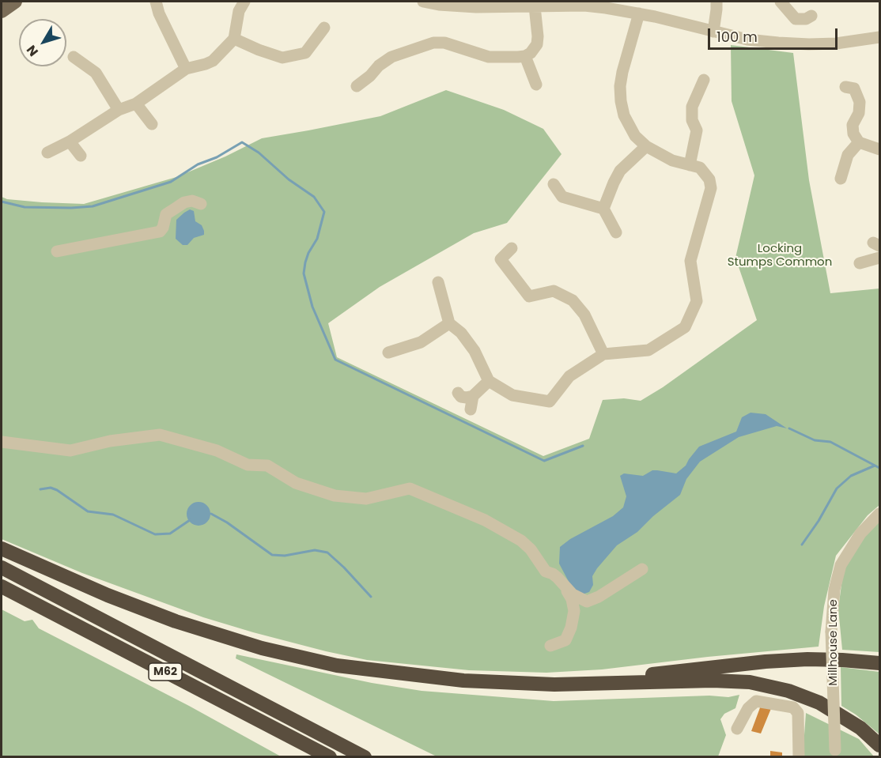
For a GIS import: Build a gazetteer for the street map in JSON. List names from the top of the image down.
{
  "streets": {
    "highway": ["M62"],
    "street": ["Millhouse Lane"]
  },
  "parks": ["Locking Stumps Common"],
  "scale_bar": "100 m",
  "north": "bottom left"
}
